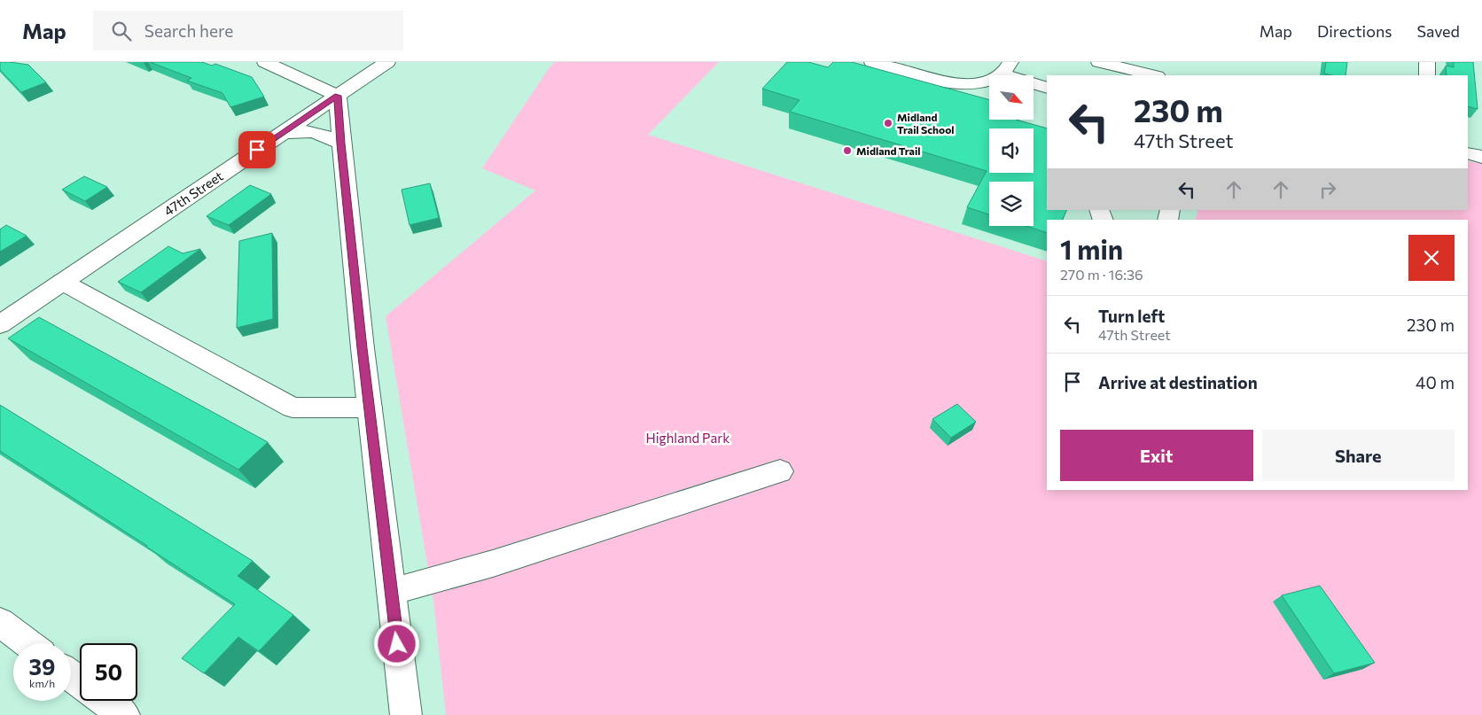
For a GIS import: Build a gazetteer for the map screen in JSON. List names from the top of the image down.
{
  "streets": {
    "main road": ["47th Street"]
  },
  "parks": ["Highland Park"],
  "places": ["Midland Trail School", "Midland Trail"],
  "north": "bottom right",
  "page": {
    "header": "Map",
    "search": "Search here",
    "nav": ["Map", "Directions", "Saved"],
    "turn": ["230 m", "47th Street"],
    "heading": ["1 min", "270 m · 16:36"],
    "list": [
      {
        "name": "Turn left",
        "note": "47th Street",
        "value": "230 m"
      },
      {
        "name": "Arrive at destination",
        "value": "40 m"
      }
    ],
    "buttons": ["Exit", "Share"],
    "speed": "39 km/h",
    "limit": "50"
  }
}
